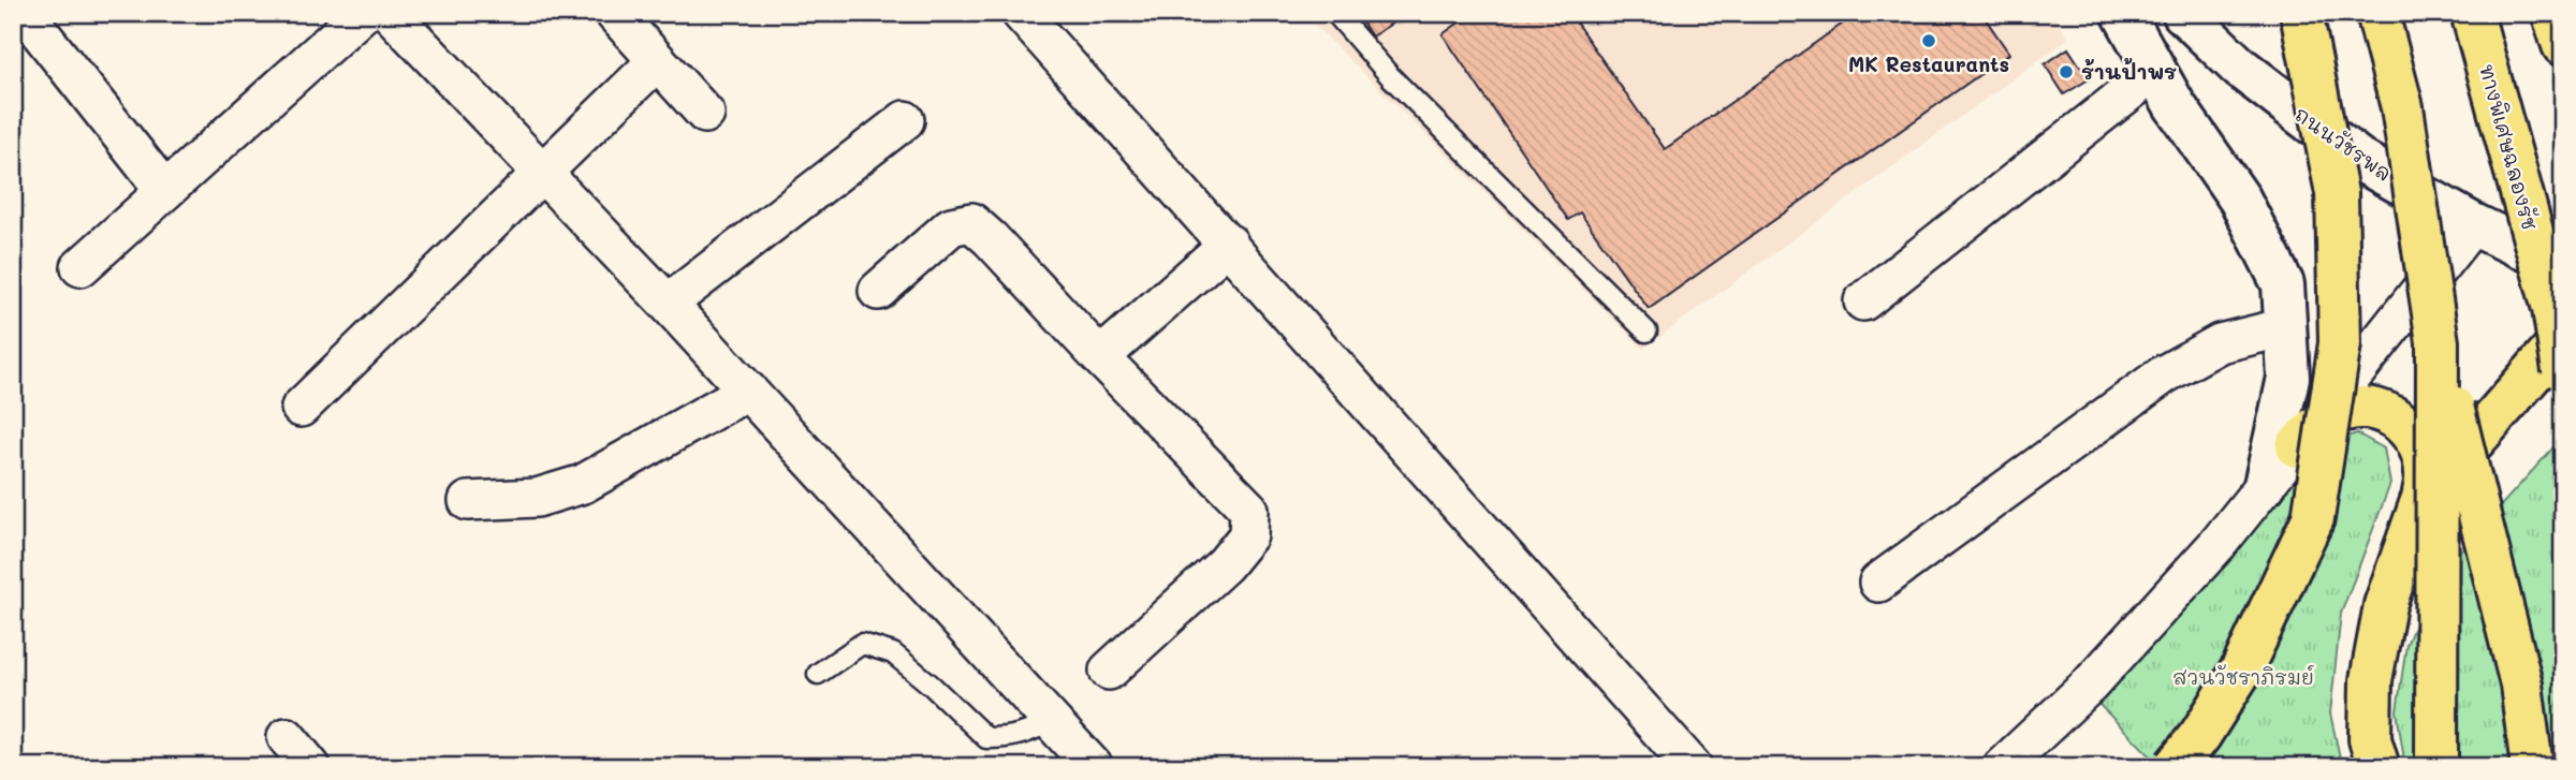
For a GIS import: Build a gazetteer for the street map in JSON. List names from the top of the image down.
{
  "streets": {
    "main road": ["ถนนวัชรพล", "ทางพิเศษฉลองรัช"]
  },
  "parks": ["สวนวัชราภิรมย์"],
  "places": ["MK Restaurants", "ร้านป้าพร"]
}
